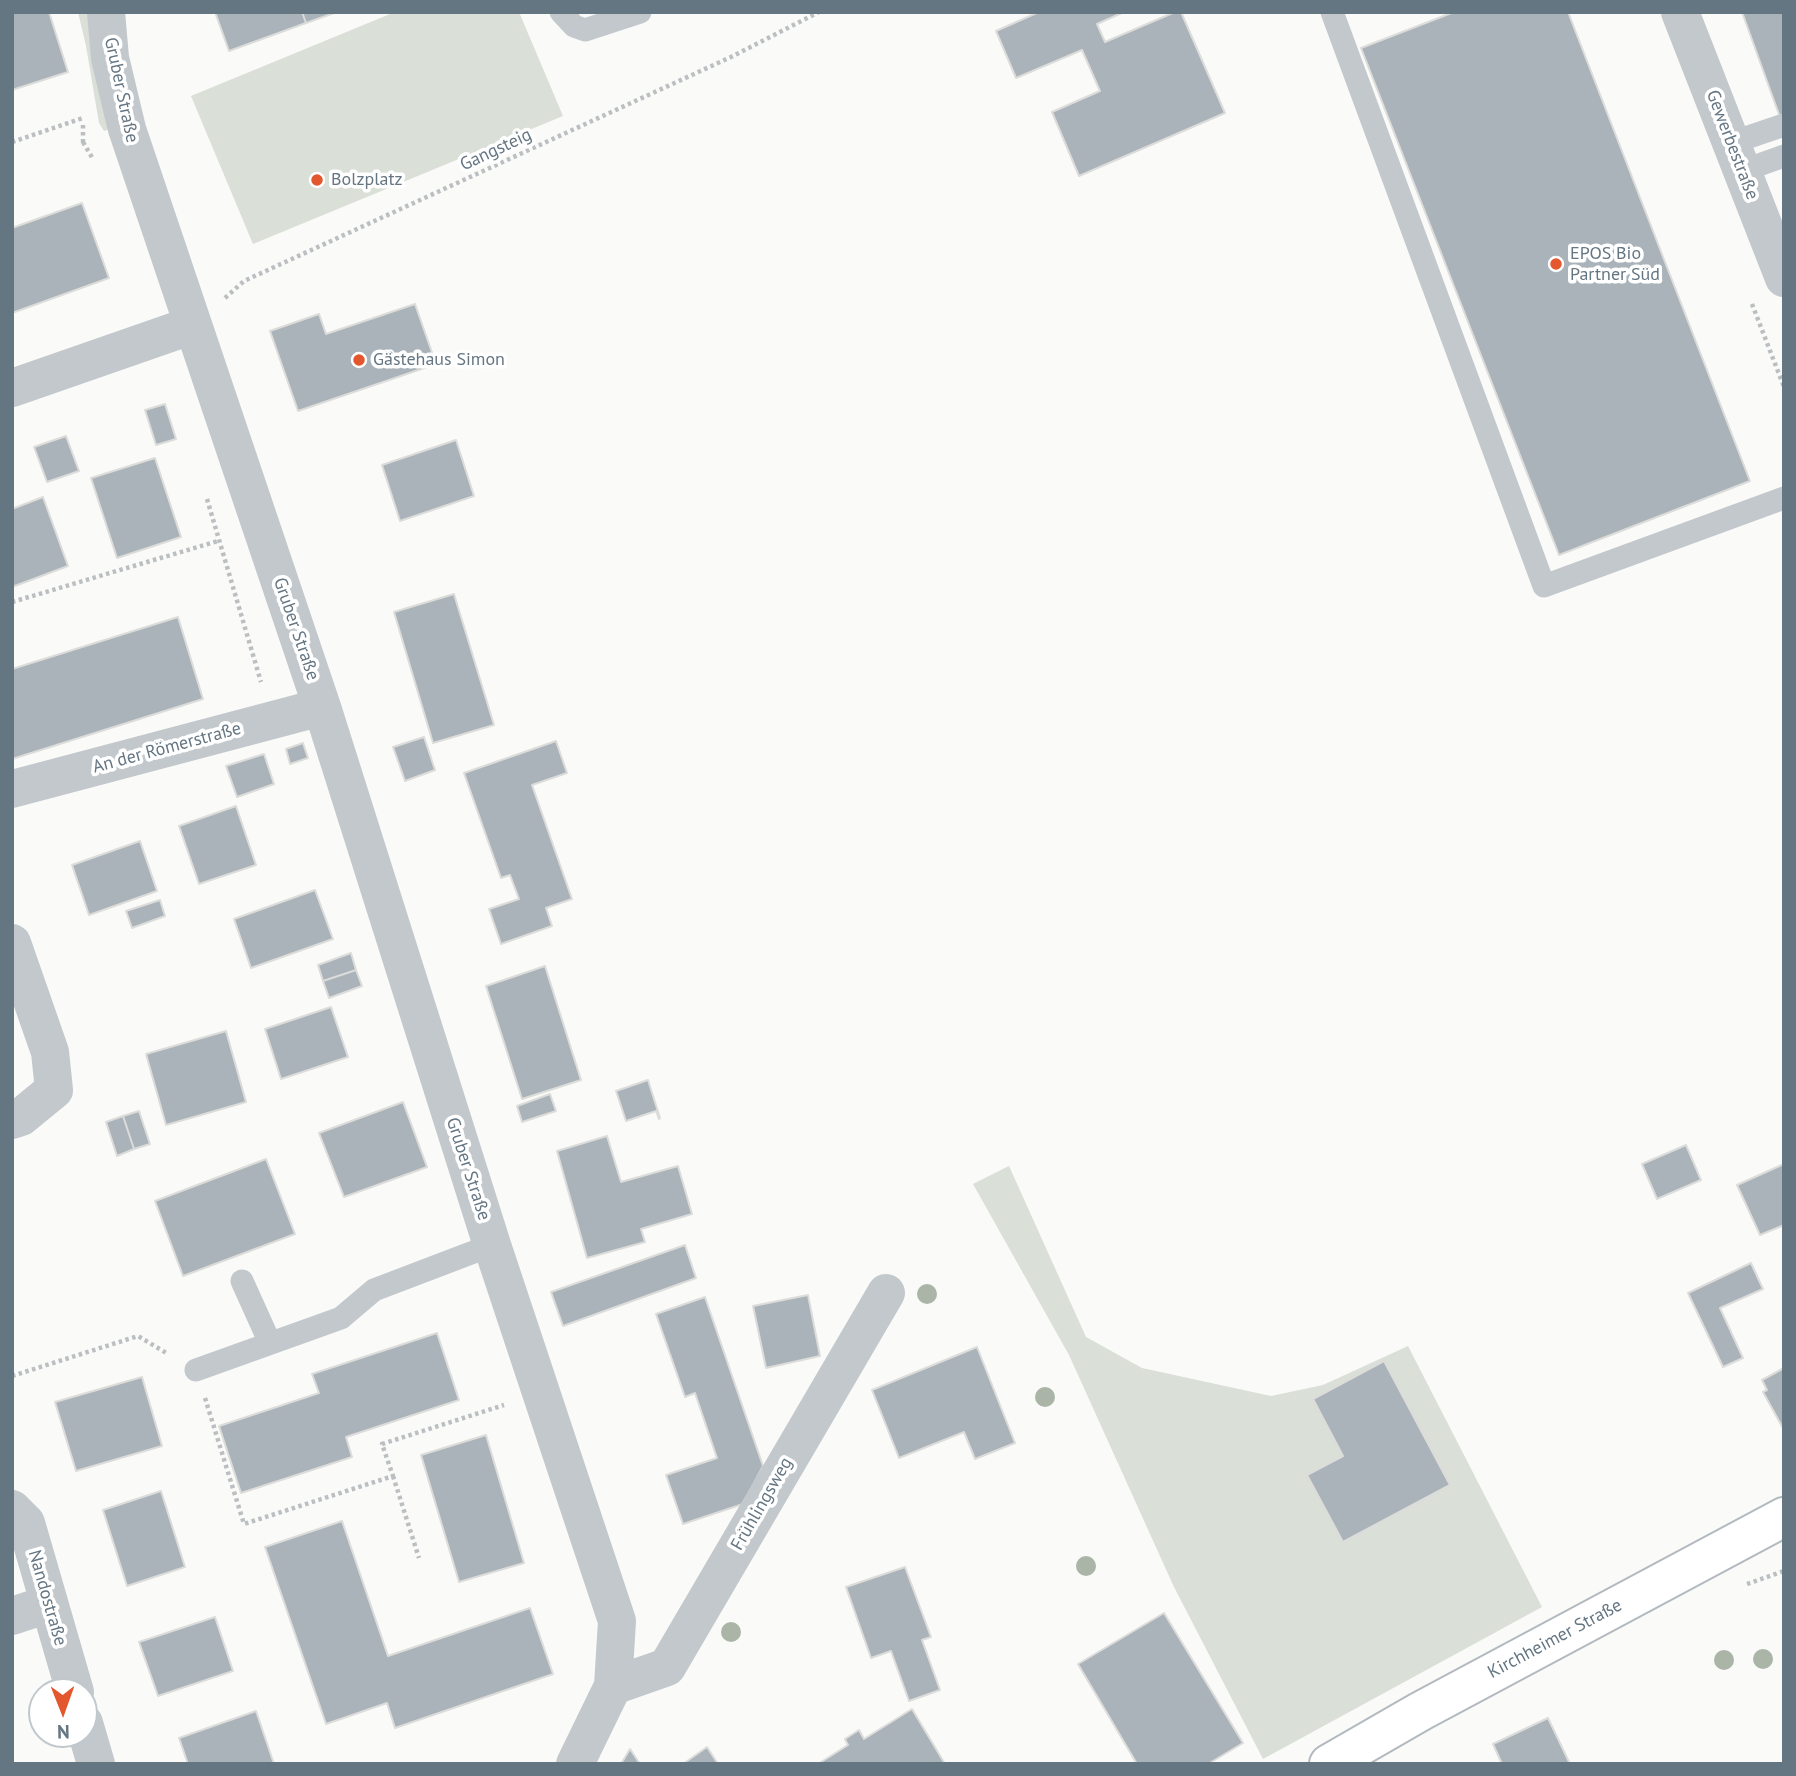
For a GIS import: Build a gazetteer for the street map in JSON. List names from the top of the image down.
{
  "streets": {
    "main road": ["Kirchheimer Straße"],
    "street": [
      "Gruber Straße",
      "Gewerbestraße",
      "An der Römerstraße",
      "Frühlingsweg",
      "Nandostraße"
    ],
    "path": ["Gangsteig"]
  },
  "crossings": [
    ["Gruber Straße", "Gangsteig"],
    ["Gruber Straße", "An der Römerstraße"],
    ["Gruber Straße", "Frühlingsweg"]
  ],
  "places": ["Bolzplatz", "EPOS Bio Partner Süd", "Gästehaus Simon"],
  "north": "bottom"
}
